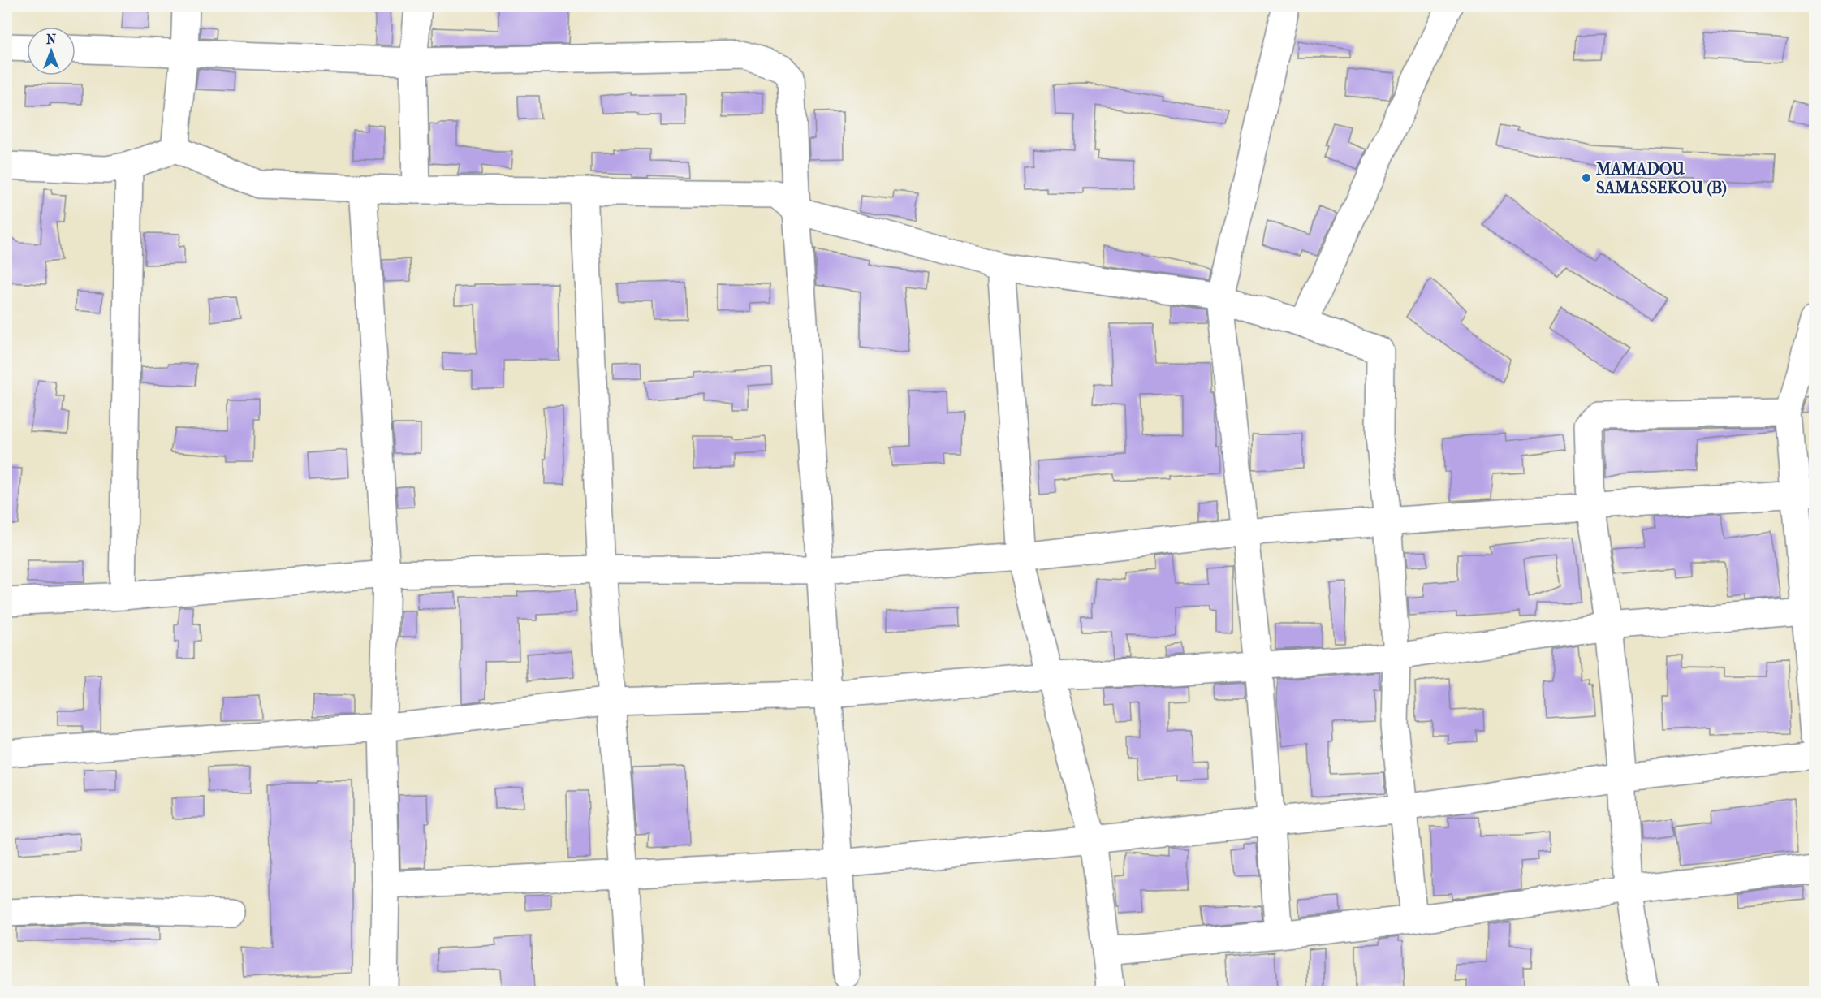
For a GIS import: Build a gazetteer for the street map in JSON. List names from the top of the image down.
{
  "places": ["MAMADOU SAMASSEKOU (B)"],
  "north": "top"
}
